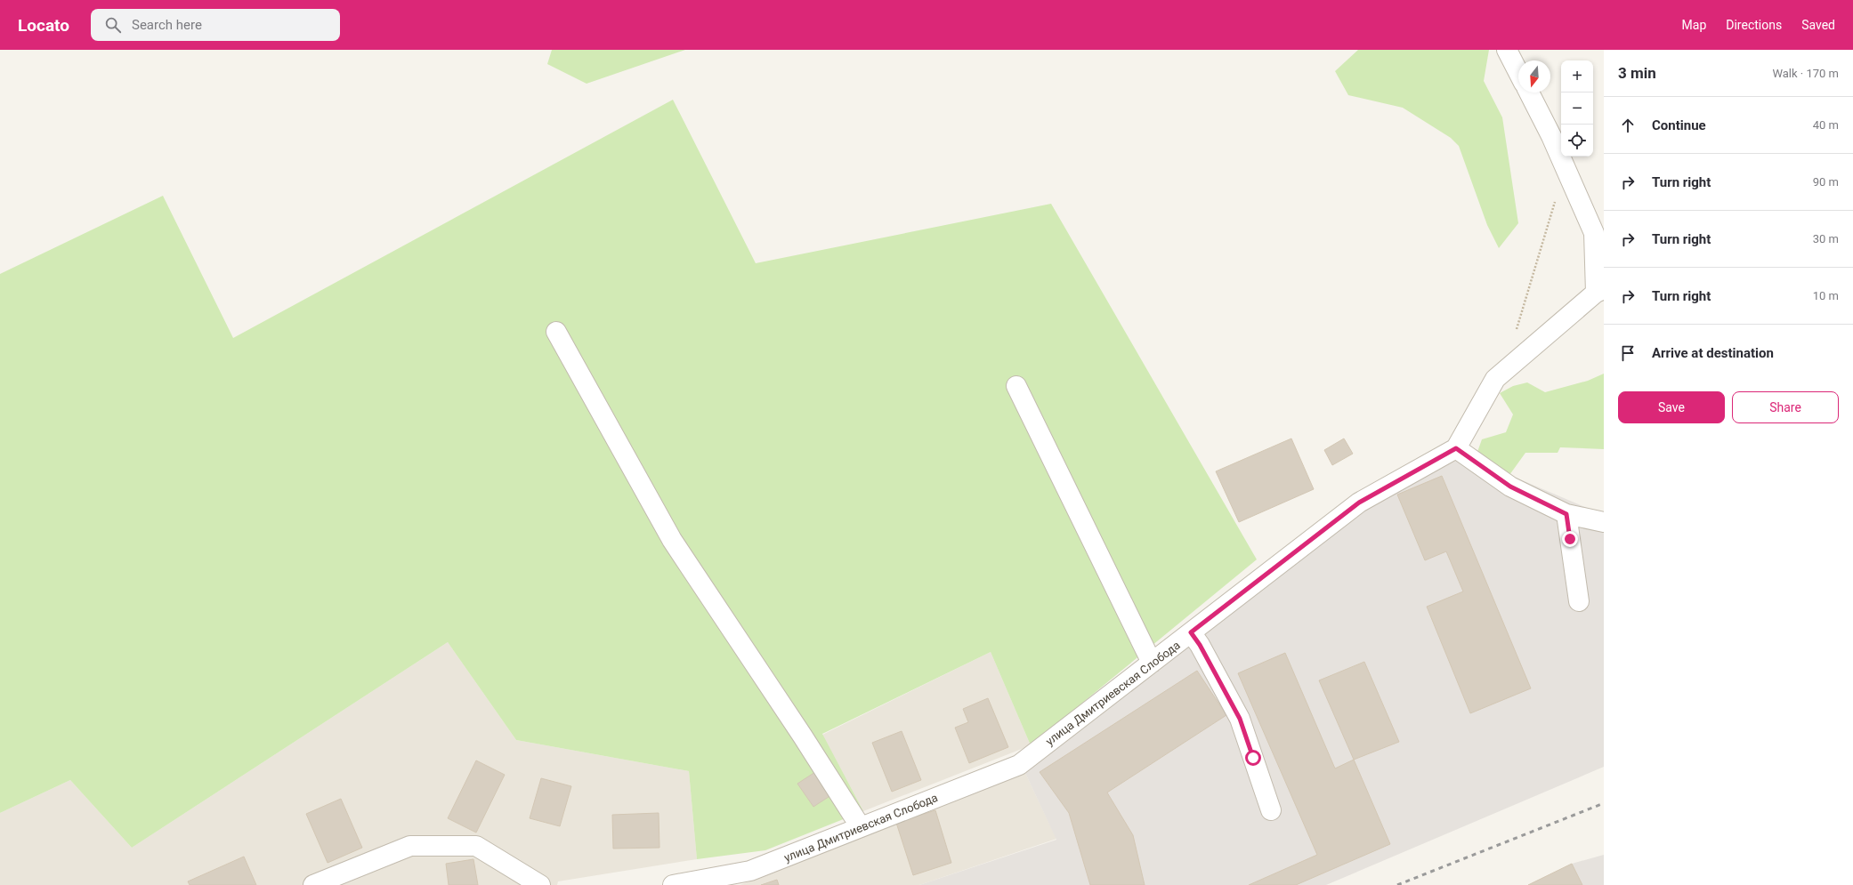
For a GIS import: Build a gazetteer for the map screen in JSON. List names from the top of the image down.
{
  "streets": {
    "street": ["улица Дмитриевская Слобода"]
  },
  "north": "bottom",
  "page": {
    "header": "Locato",
    "search": "Search here",
    "nav": ["Map", "Directions", "Saved"],
    "heading": ["3 min", "Walk · 170 m"],
    "map_buttons": ["+", "−"],
    "list": [
      ["Continue", "40 m"],
      ["Turn right", "90 m"],
      ["Turn right", "30 m"],
      ["Turn right", "10 m"],
      "Arrive at destination"
    ],
    "buttons": ["Save", "Share"]
  }
}
